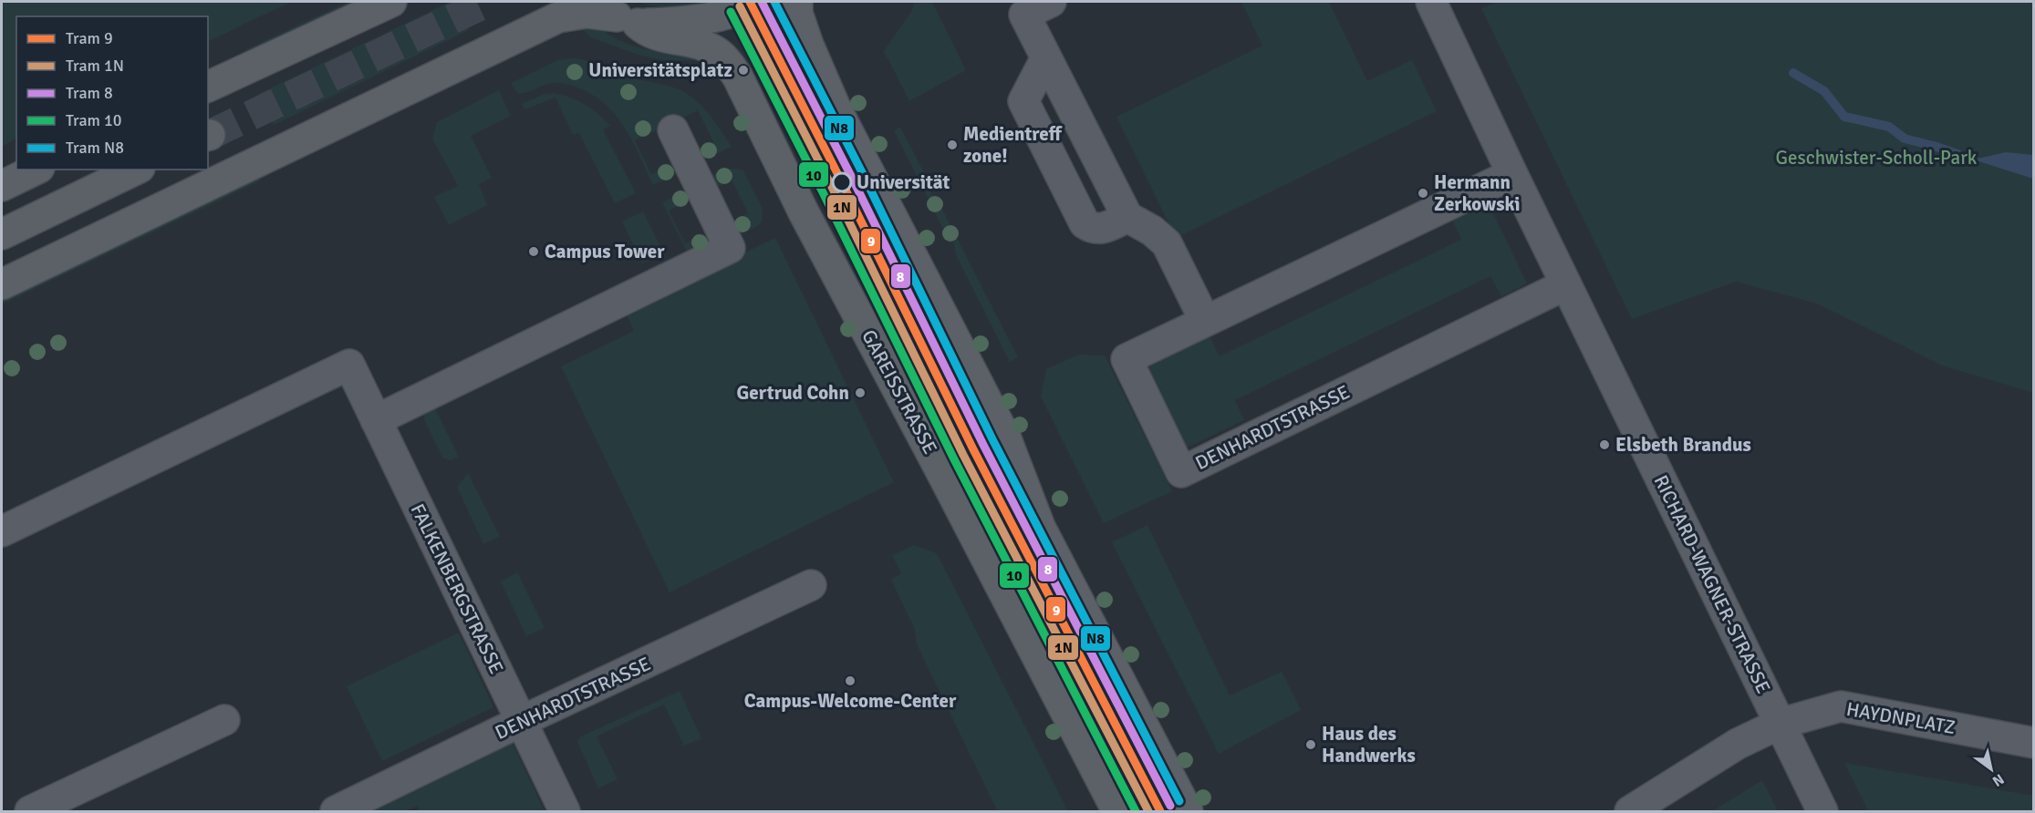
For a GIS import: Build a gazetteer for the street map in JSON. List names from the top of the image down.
{
  "streets": {
    "main road": ["GAREISSTRASSE"],
    "street": [
      "DENHARDTSTRASSE",
      "RICHARD-WAGNER-STRASSE",
      "FALKENBERGSTRASSE",
      "HAYDNPLATZ"
    ]
  },
  "crossings": [
    ["DENHARDTSTRASSE", "RICHARD-WAGNER-STRASSE"],
    ["DENHARDTSTRASSE", "FALKENBERGSTRASSE"],
    ["RICHARD-WAGNER-STRASSE", "HAYDNPLATZ"]
  ],
  "parks": ["Geschwister-Scholl-Park"],
  "places": [
    "Universitätsplatz",
    "Medientreff zone!",
    "Universität",
    "Hermann Zerkowski",
    "Campus Tower",
    "Gertrud Cohn",
    "Elsbeth Brandus",
    "Campus-Welcome-Center",
    "Haus des Handwerks"
  ],
  "lines": [
    "tram line 9",
    "tram line 8",
    "tram line N8",
    "tram line 1N",
    "tram line 10"
  ],
  "legend": [
    "Tram 9",
    "Tram 1N",
    "Tram 8",
    "Tram 10",
    "Tram N8"
  ],
  "north": "bottom right"
}
